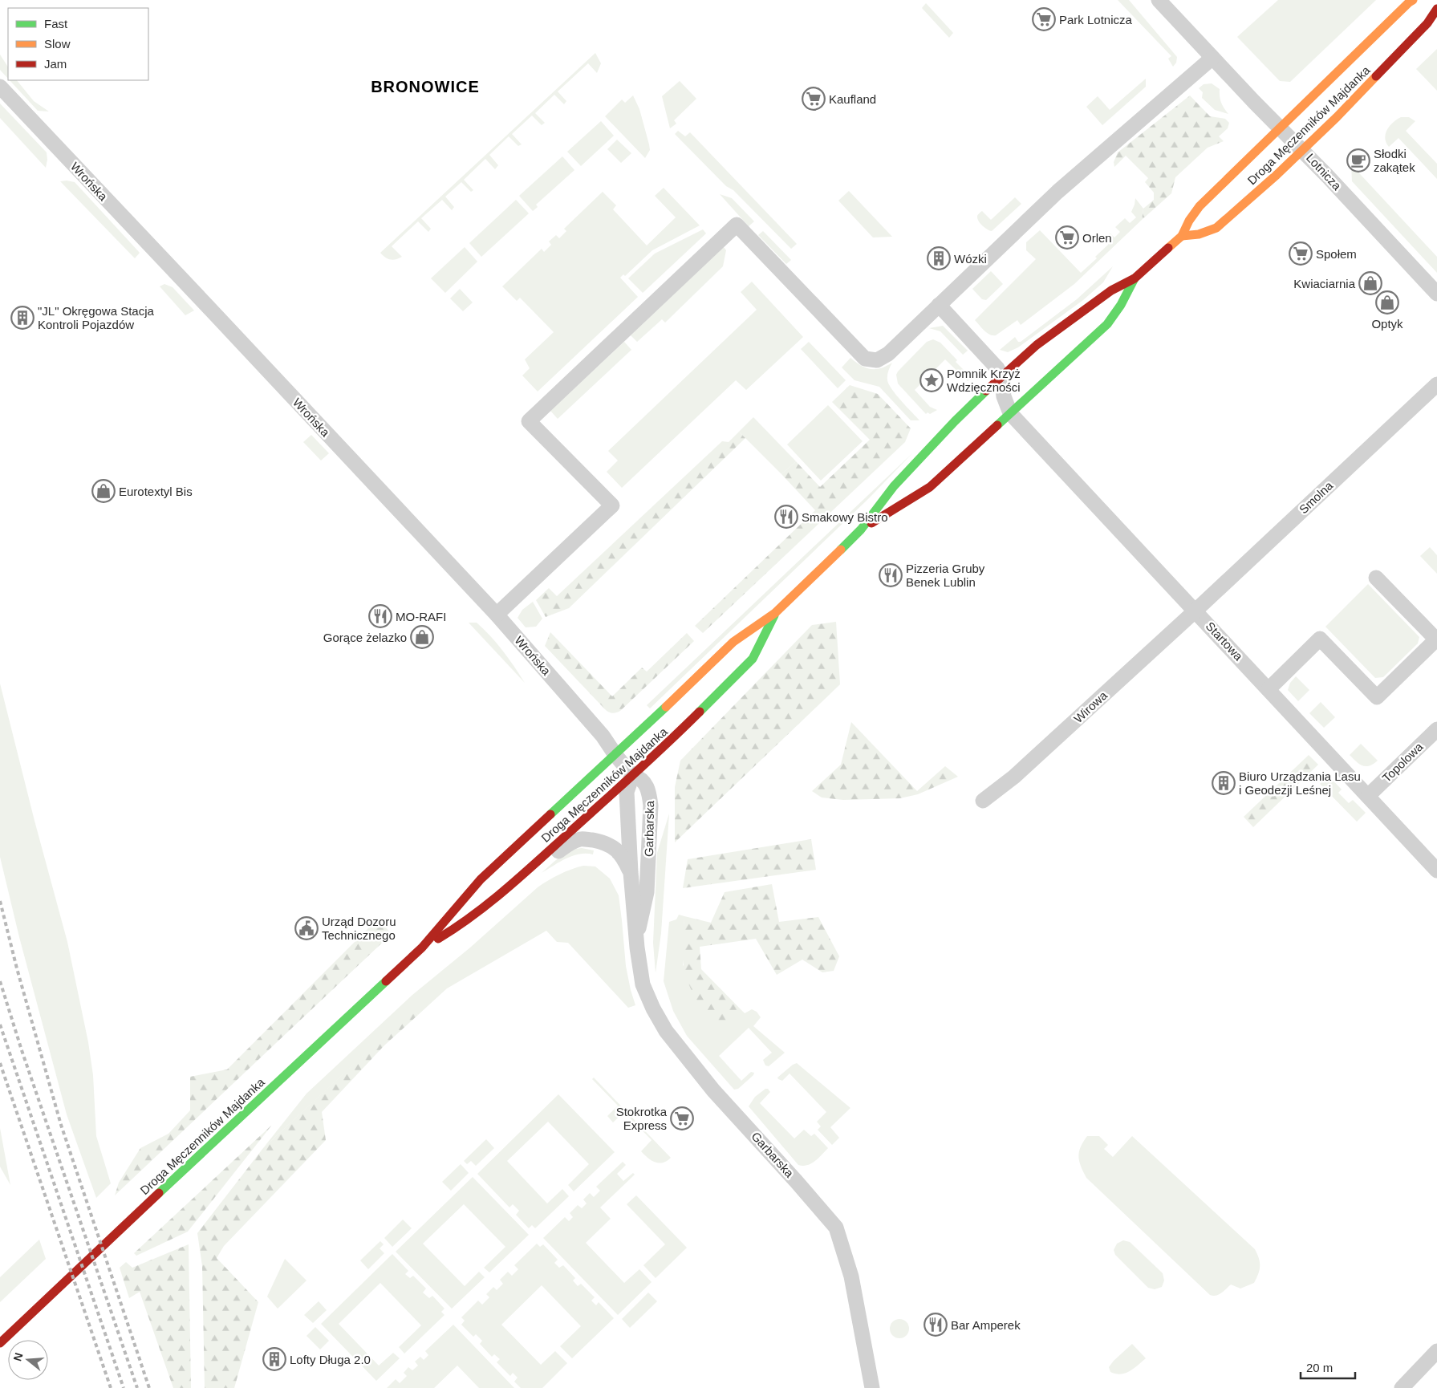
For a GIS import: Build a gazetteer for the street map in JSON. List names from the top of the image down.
{
  "streets": {
    "street": [
      "Droga Męczenników Majdanka",
      "Lotnicza",
      "Wrońska",
      "Smolna",
      "Startowa",
      "Wirowa",
      "Topolowa",
      "Garbarska"
    ]
  },
  "crossings": [
    ["Droga Męczenników Majdanka", "Lotnicza"],
    ["Droga Męczenników Majdanka", "Wrońska"],
    ["Droga Męczenników Majdanka", "Startowa"],
    ["Droga Męczenników Majdanka", "Garbarska"],
    ["Wrońska", "Garbarska"],
    ["Smolna", "Startowa"],
    ["Smolna", "Wirowa"],
    ["Startowa", "Wirowa"],
    ["Startowa", "Topolowa"]
  ],
  "districts": ["BRONOWICE"],
  "places": {
    "supermarket": [
      "Park Lotnicza",
      "Kaufland",
      "Orlen",
      "Społem",
      "Stokrotka Express"
    ],
    "cafe": ["Słodki zakątek"],
    "building": [
      "Wózki",
      "\"JL\" Okręgowa Stacja Kontroli Pojazdów",
      "Biuro Urządzania Lasu i Geodezji Leśnej",
      "Lofty Długa 2.0"
    ],
    "shop": [
      "Kwiaciarnia",
      "Optyk",
      "Eurotextyl Bis",
      "Gorące żelazko"
    ],
    "place": ["Pomnik Krzyż Wdzięczności"],
    "restaurant": [
      "Smakowy Bistro",
      "Pizzeria Gruby Benek Lublin",
      "MO-RAFI",
      "Bar Amperek"
    ],
    "public building": ["Urząd Dozoru Technicznego"]
  },
  "legend": ["Fast", "Slow", "Jam"],
  "scale_bar": "20 m",
  "north": "left"
}
